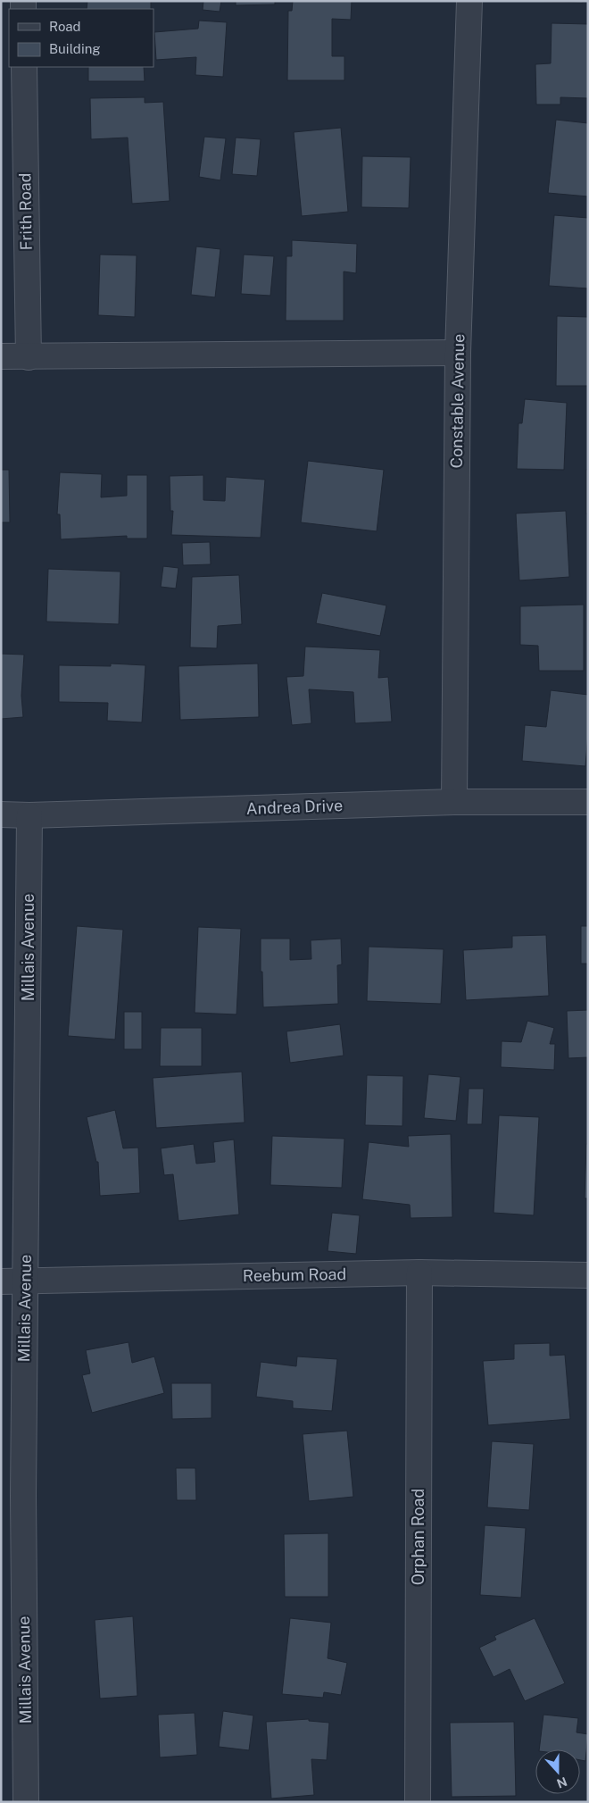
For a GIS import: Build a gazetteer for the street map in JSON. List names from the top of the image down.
{
  "streets": {
    "street": [
      "Frith Road",
      "Constable Avenue",
      "Andrea Drive",
      "Millais Avenue",
      "Reebum Road",
      "Orphan Road"
    ]
  },
  "crossings": [
    ["Constable Avenue", "Andrea Drive"],
    ["Andrea Drive", "Millais Avenue"],
    ["Millais Avenue", "Reebum Road"],
    ["Reebum Road", "Orphan Road"]
  ],
  "legend": ["Road", "Building"],
  "north": "bottom"
}
